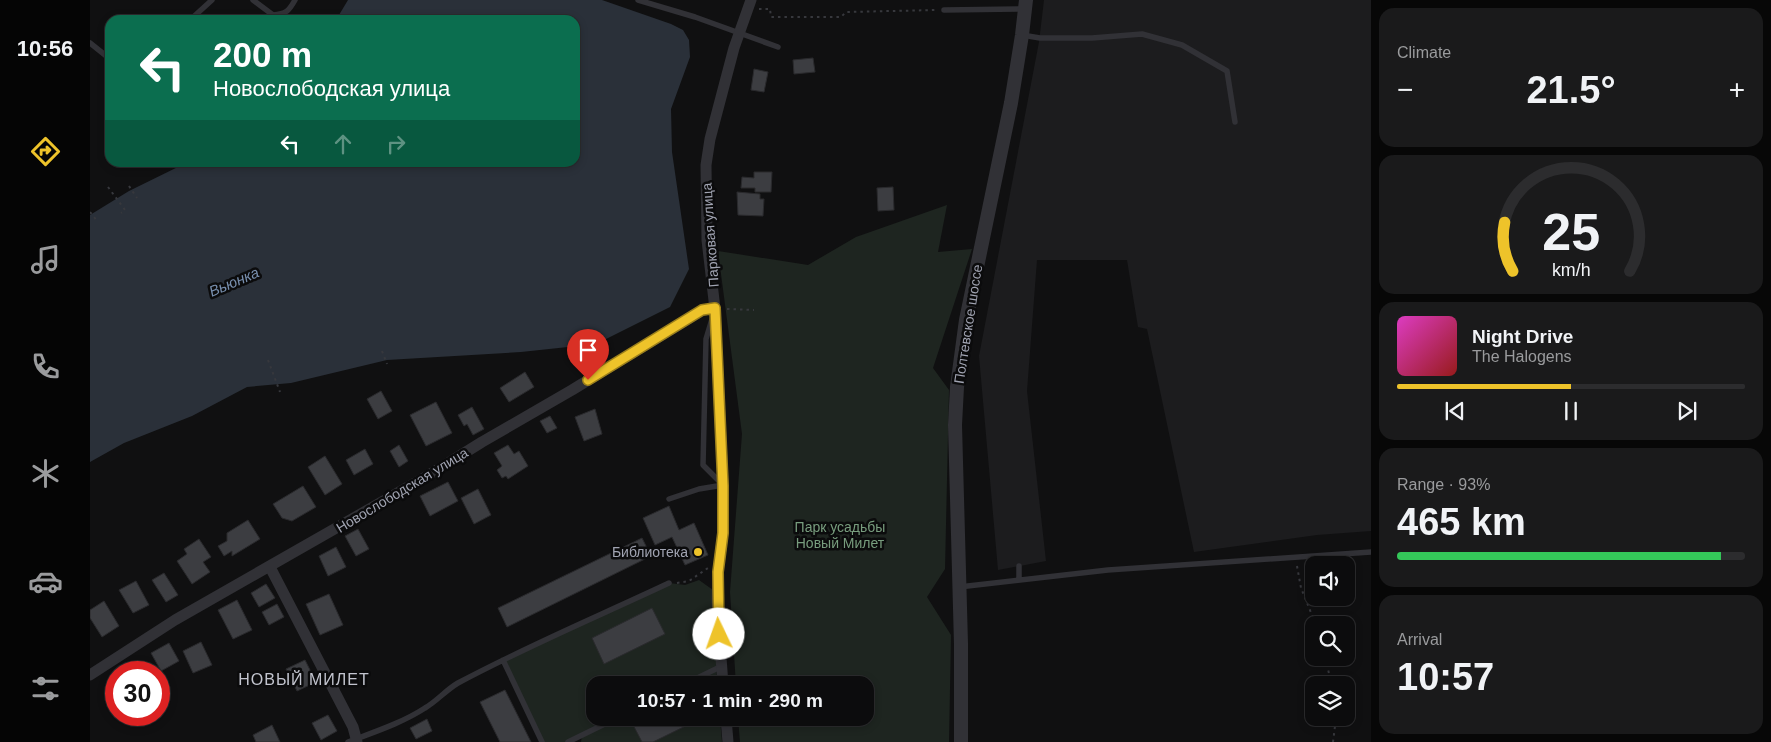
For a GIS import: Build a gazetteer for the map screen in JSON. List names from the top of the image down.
{
  "streets": {
    "street": ["Парковая улица", "Полтевское шоссе", "Новослободская улица"]
  },
  "crossings": [
    ["Парковая улица", "Новослободская улица"]
  ],
  "districts": ["НОВЫЙ МИЛЕТ"],
  "water": ["Вьюнка"],
  "parks": ["Парк усадьбы Новый Милет"],
  "places": ["Библиотека"],
  "page": {
    "tabs": "10:56",
    "tile": [
      "Climate",
      ["Range · 93%", "465 km"],
      ["Arrival", "10:57"]
    ],
    "turn": ["200 m", "Новослободская улица"],
    "heat": ["−", "21.5°", "+"],
    "song": ["Night Drive", "The Halogens"],
    "limit": "30",
    "trip": "10:57 · 1 min · 290 m",
    "gauge": ["25", "km/h"]
  }
}
